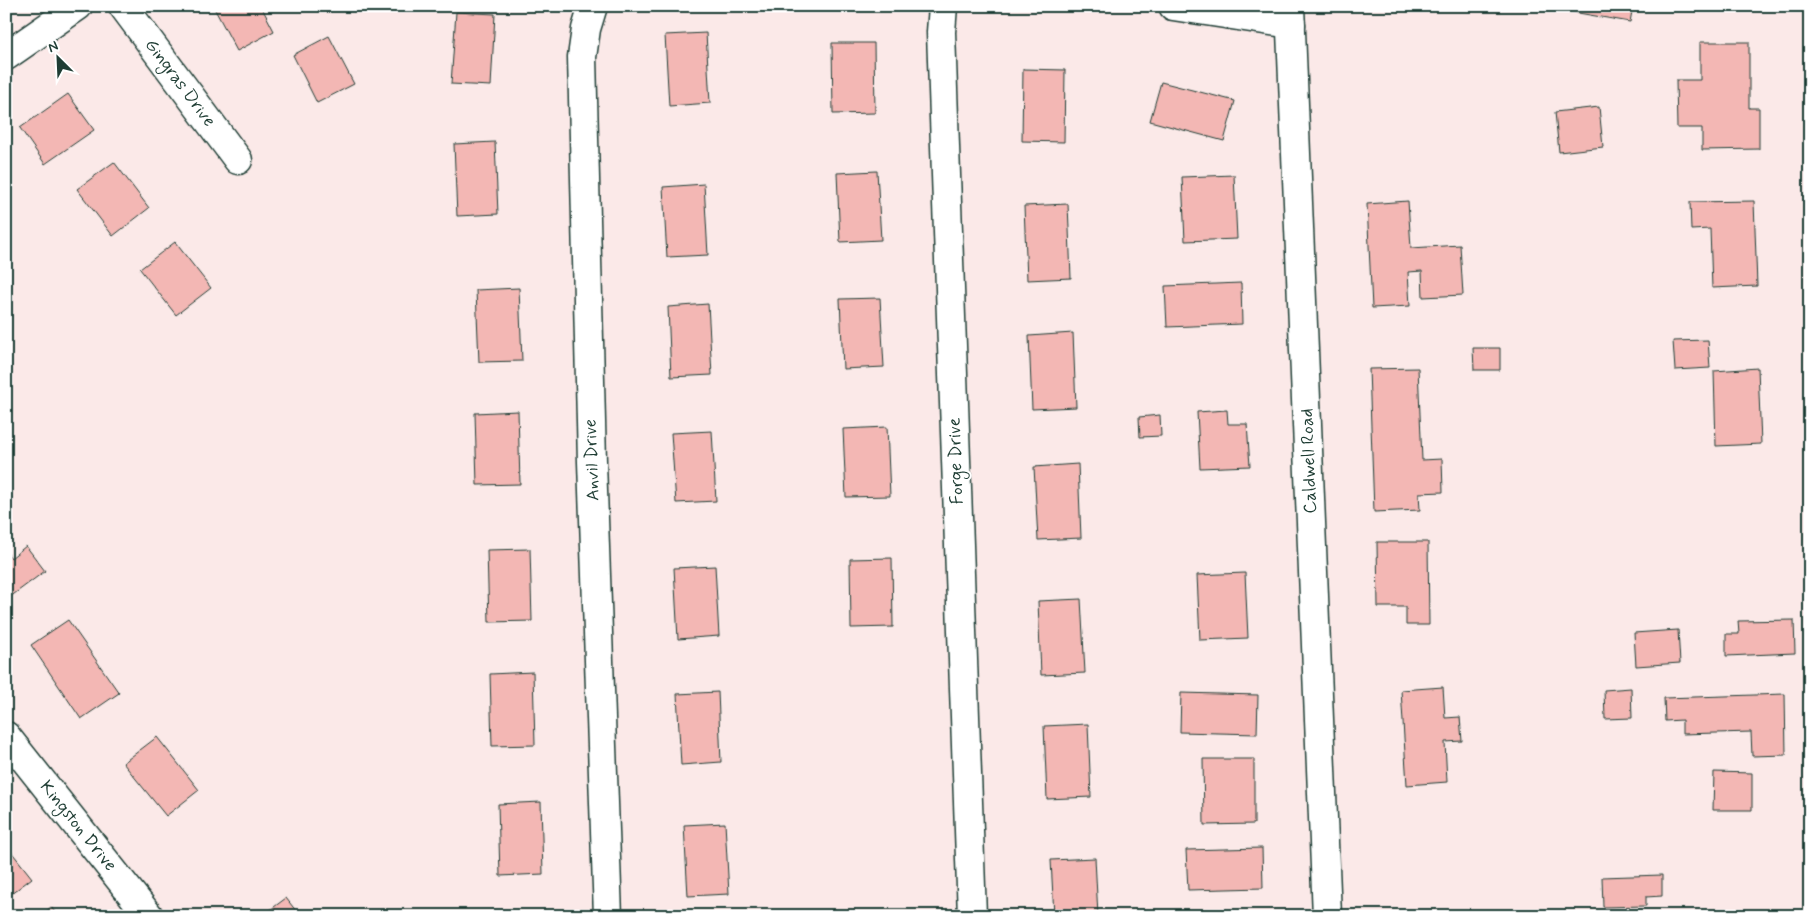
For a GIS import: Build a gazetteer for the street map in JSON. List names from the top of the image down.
{
  "streets": {
    "street": [
      "Gingras Drive",
      "Anvil Drive",
      "Forge Drive",
      "Caldwell Road",
      "Kingston Drive"
    ]
  },
  "north": "top left"
}
